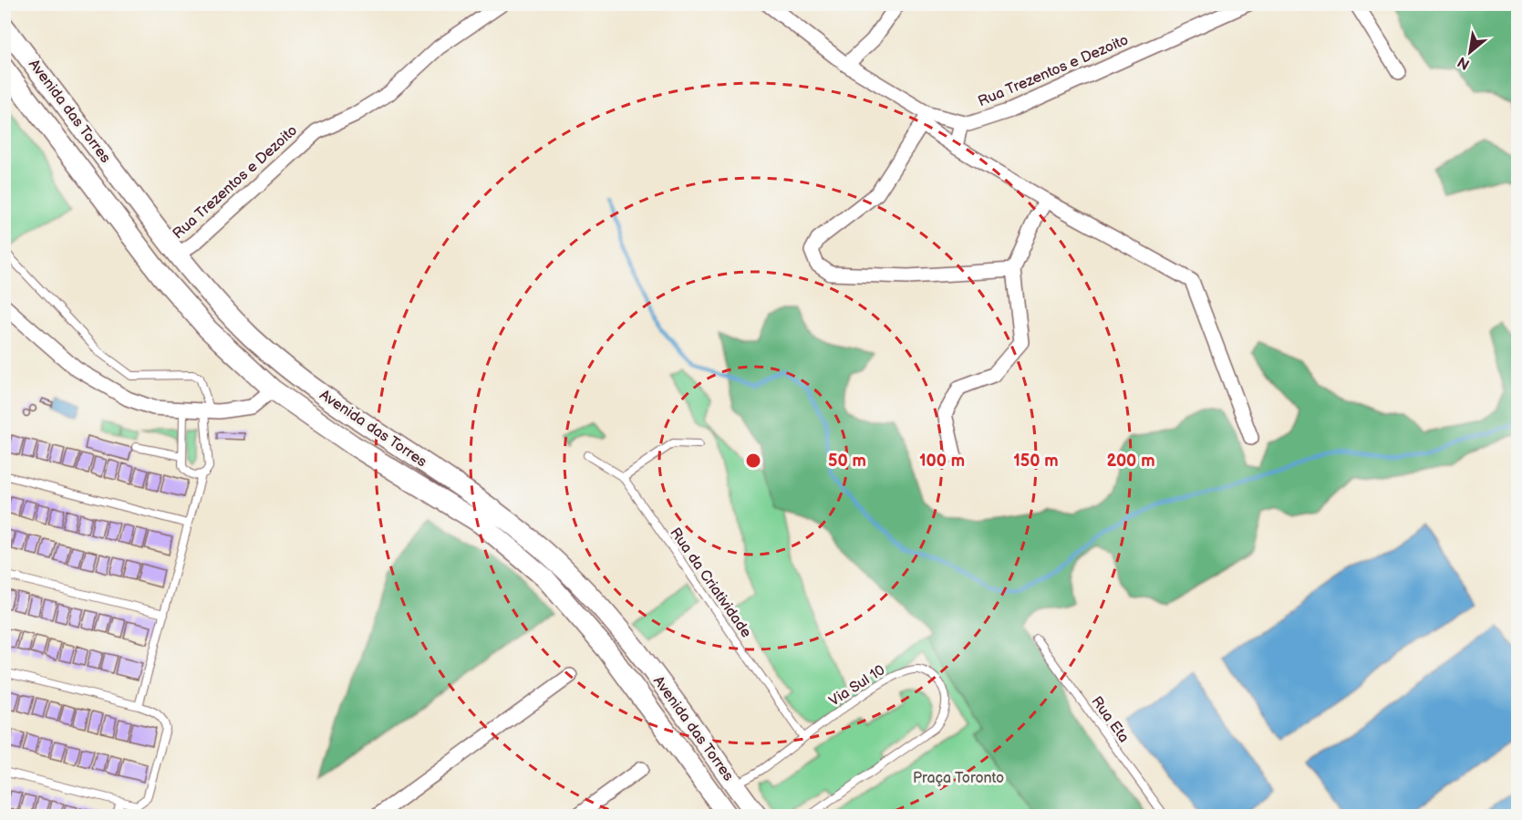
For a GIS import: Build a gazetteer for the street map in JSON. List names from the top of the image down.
{
  "streets": {
    "main road": ["Avenida das Torres"],
    "street": ["Rua Trezentos e Dezoito"],
    "lane": ["Rua da Criatividade", "Via Sul 10", "Rua Eta"]
  },
  "crossings": [
    ["Rua Trezentos e Dezoito", "Avenida das Torres"],
    ["Avenida das Torres", "Via Sul 10"],
    ["Rua da Criatividade", "Via Sul 10"]
  ],
  "parks": ["Praça Toronto"],
  "north": "bottom left",
  "rings": [
    "50 m",
    "100 m",
    "150 m",
    "200 m"
  ]
}
